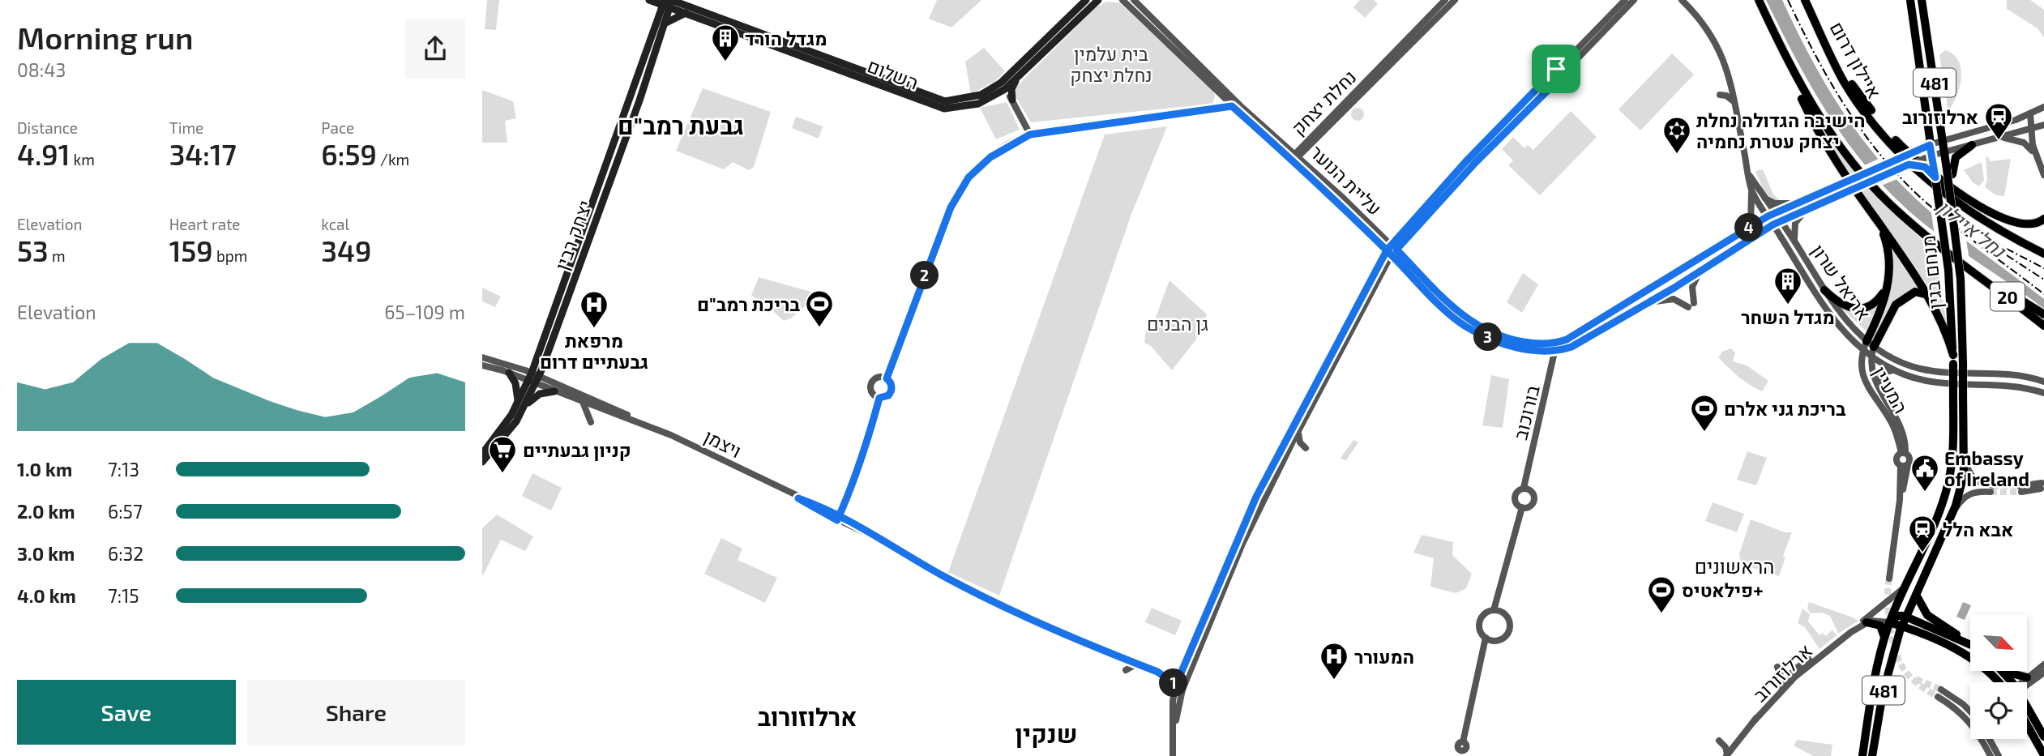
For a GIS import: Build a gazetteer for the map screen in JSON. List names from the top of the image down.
{
  "streets": {
    "highway": ["איילון דרום", "20"],
    "main road": [
      "השלום",
      "481",
      "יצחק רבין",
      "מנחם בגין"
    ],
    "street": [
      "נחלת יצחק",
      "עליית הנוער",
      "אריאל שרון",
      "המעיין",
      "בורוכוב",
      "ויצמן",
      "ארלוזורוב"
    ]
  },
  "crossings": [
    ["השלום", "יצחק רבין"],
    ["481", "מנחם בגין"],
    ["481", "ארלוזורוב"],
    ["נחלת יצחק", "עליית הנוער"],
    ["עליית הנוער", "בורוכוב"],
    ["יצחק רבין", "ויצמן"],
    ["מנחם בגין", "ארלוזורוב"],
    ["אריאל שרון", "המעיין"]
  ],
  "districts": [
    "גבעת רמב\"ם",
    "הראשונים",
    "ארלוזורוב",
    "שנקין"
  ],
  "water": ["נחל איילון"],
  "parks": ["בית עלמין נחלת יצחק", "גן הבנים"],
  "places": {
    "building": ["מגדל הורד", "מגדל השחר"],
    "station": ["ארלוזורוב", "אבא הלל"],
    "synagogue": ["הישיבה הגדולה נחלת יצחק עטרת נחמיה"],
    "sports": ["בריכת רמב\"ם", "בריכת גני אלרם", "פילאטיס+"],
    "hospital": ["מרפאת גבעתיים דרום", "המעורר"],
    "supermarket": ["קניון גבעתיים"],
    "public building": ["Embassy of Ireland"]
  },
  "north": "bottom right",
  "page": {
    "heading": ["Morning run", "08:43"],
    "stats": [
      ["Distance", "4.91 km"],
      ["Time", "34:17"],
      ["Pace", "6:59 /km"],
      ["Elevation", "53 m"],
      ["Heart rate", "159 bpm"],
      ["kcal", "349"]
    ],
    "pins": [
      "4",
      "2",
      "3",
      "1"
    ],
    "chart": ["Elevation", "65–109 m"],
    "list": [
      {
        "name": "1.0 km",
        "note": "7:13"
      },
      {
        "name": "2.0 km",
        "note": "6:57"
      },
      {
        "name": "3.0 km",
        "note": "6:32"
      },
      {
        "name": "4.0 km",
        "note": "7:15"
      }
    ],
    "buttons": ["Save", "Share"]
  }
}
